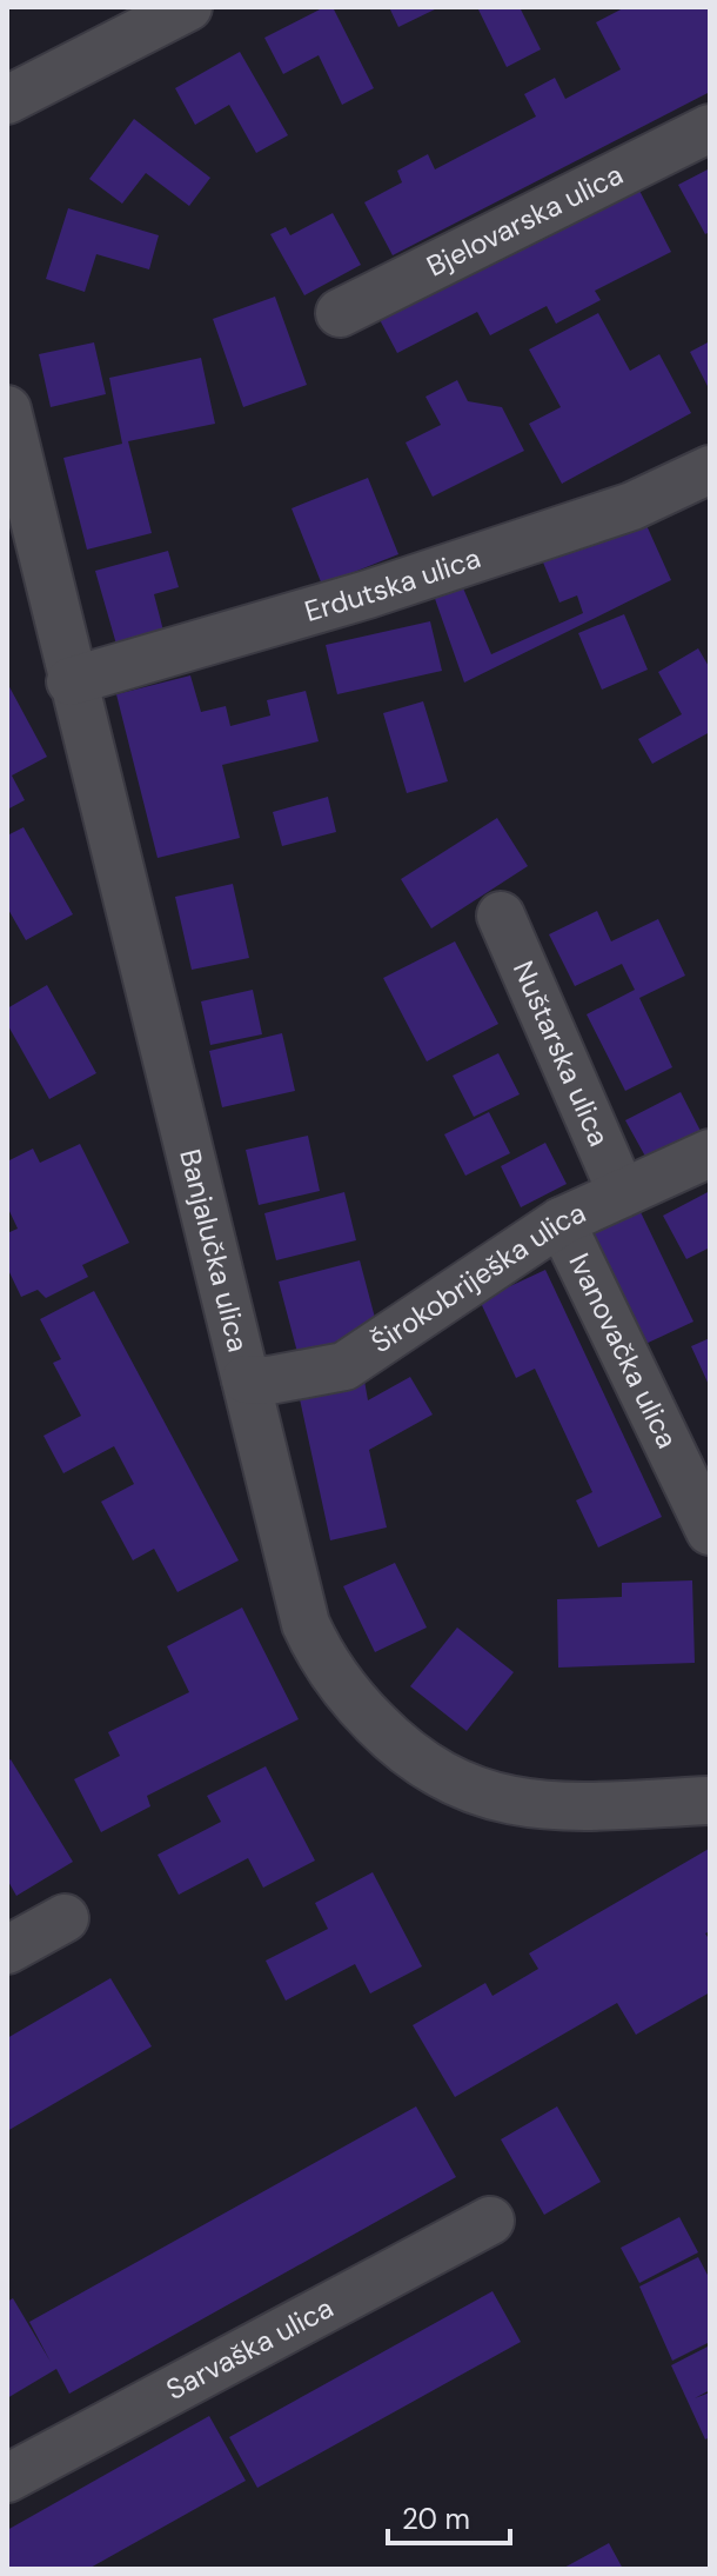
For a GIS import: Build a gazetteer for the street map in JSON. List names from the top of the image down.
{
  "streets": {
    "street": [
      "Bjelovarska ulica",
      "Erdutska ulica",
      "Nuštarska ulica",
      "Banjalučka ulica",
      "Širokobriješka ulica",
      "Ivanovačka ulica",
      "Sarvaška ulica"
    ]
  },
  "crossings": [
    ["Erdutska ulica", "Banjalučka ulica"],
    ["Nuštarska ulica", "Širokobriješka ulica"],
    ["Banjalučka ulica", "Širokobriješka ulica"],
    ["Širokobriješka ulica", "Ivanovačka ulica"]
  ],
  "scale_bar": "20 m"
}
